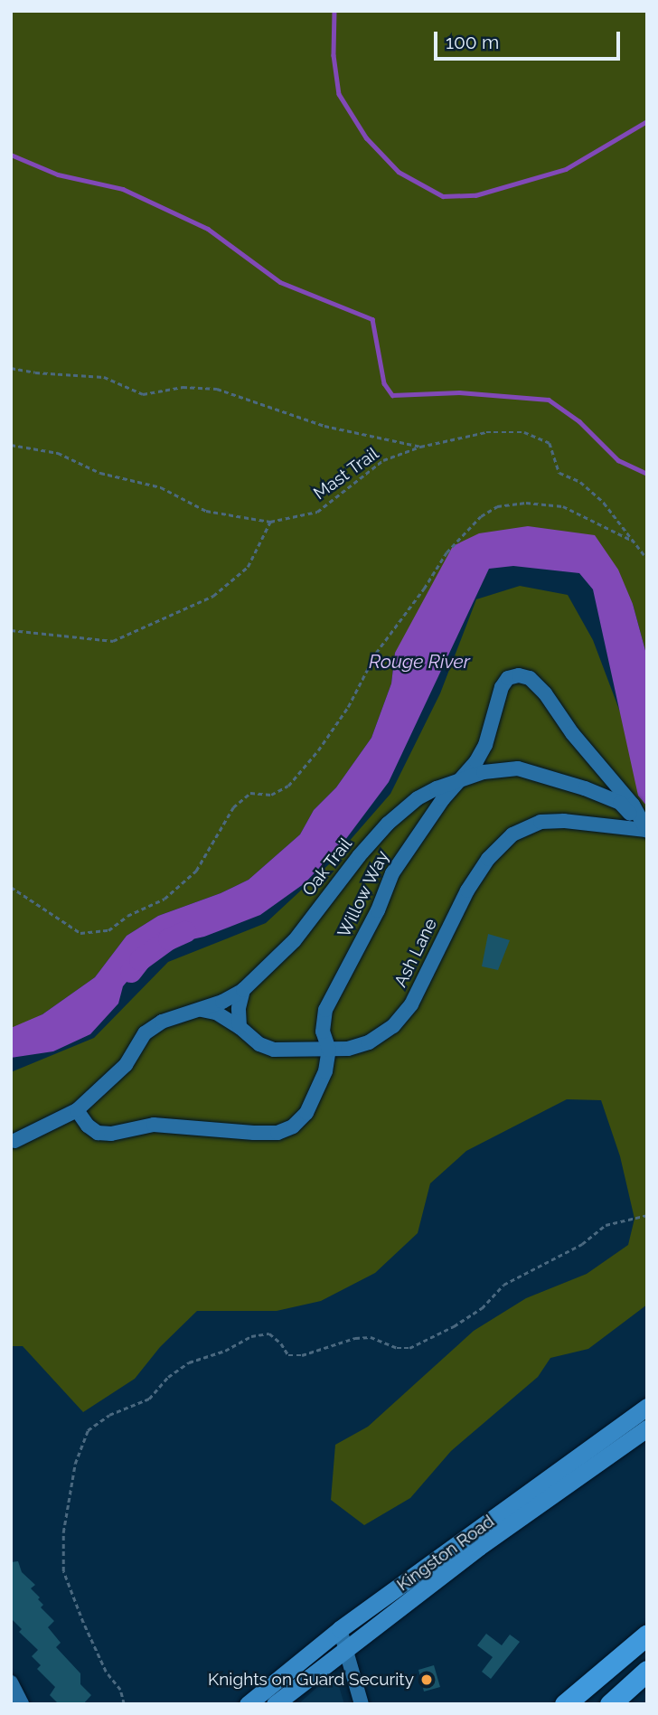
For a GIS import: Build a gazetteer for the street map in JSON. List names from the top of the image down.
{
  "streets": {
    "main road": ["Kingston Road"],
    "street": ["Oak Trail", "Willow Way", "Ash Lane"],
    "path": ["Mast Trail"]
  },
  "crossings": [
    ["Oak Trail", "Willow Way"],
    ["Oak Trail", "Ash Lane"],
    ["Willow Way", "Ash Lane"]
  ],
  "water": ["Rouge River"],
  "places": ["Knights on Guard Security"],
  "scale_bar": "100 m"
}
